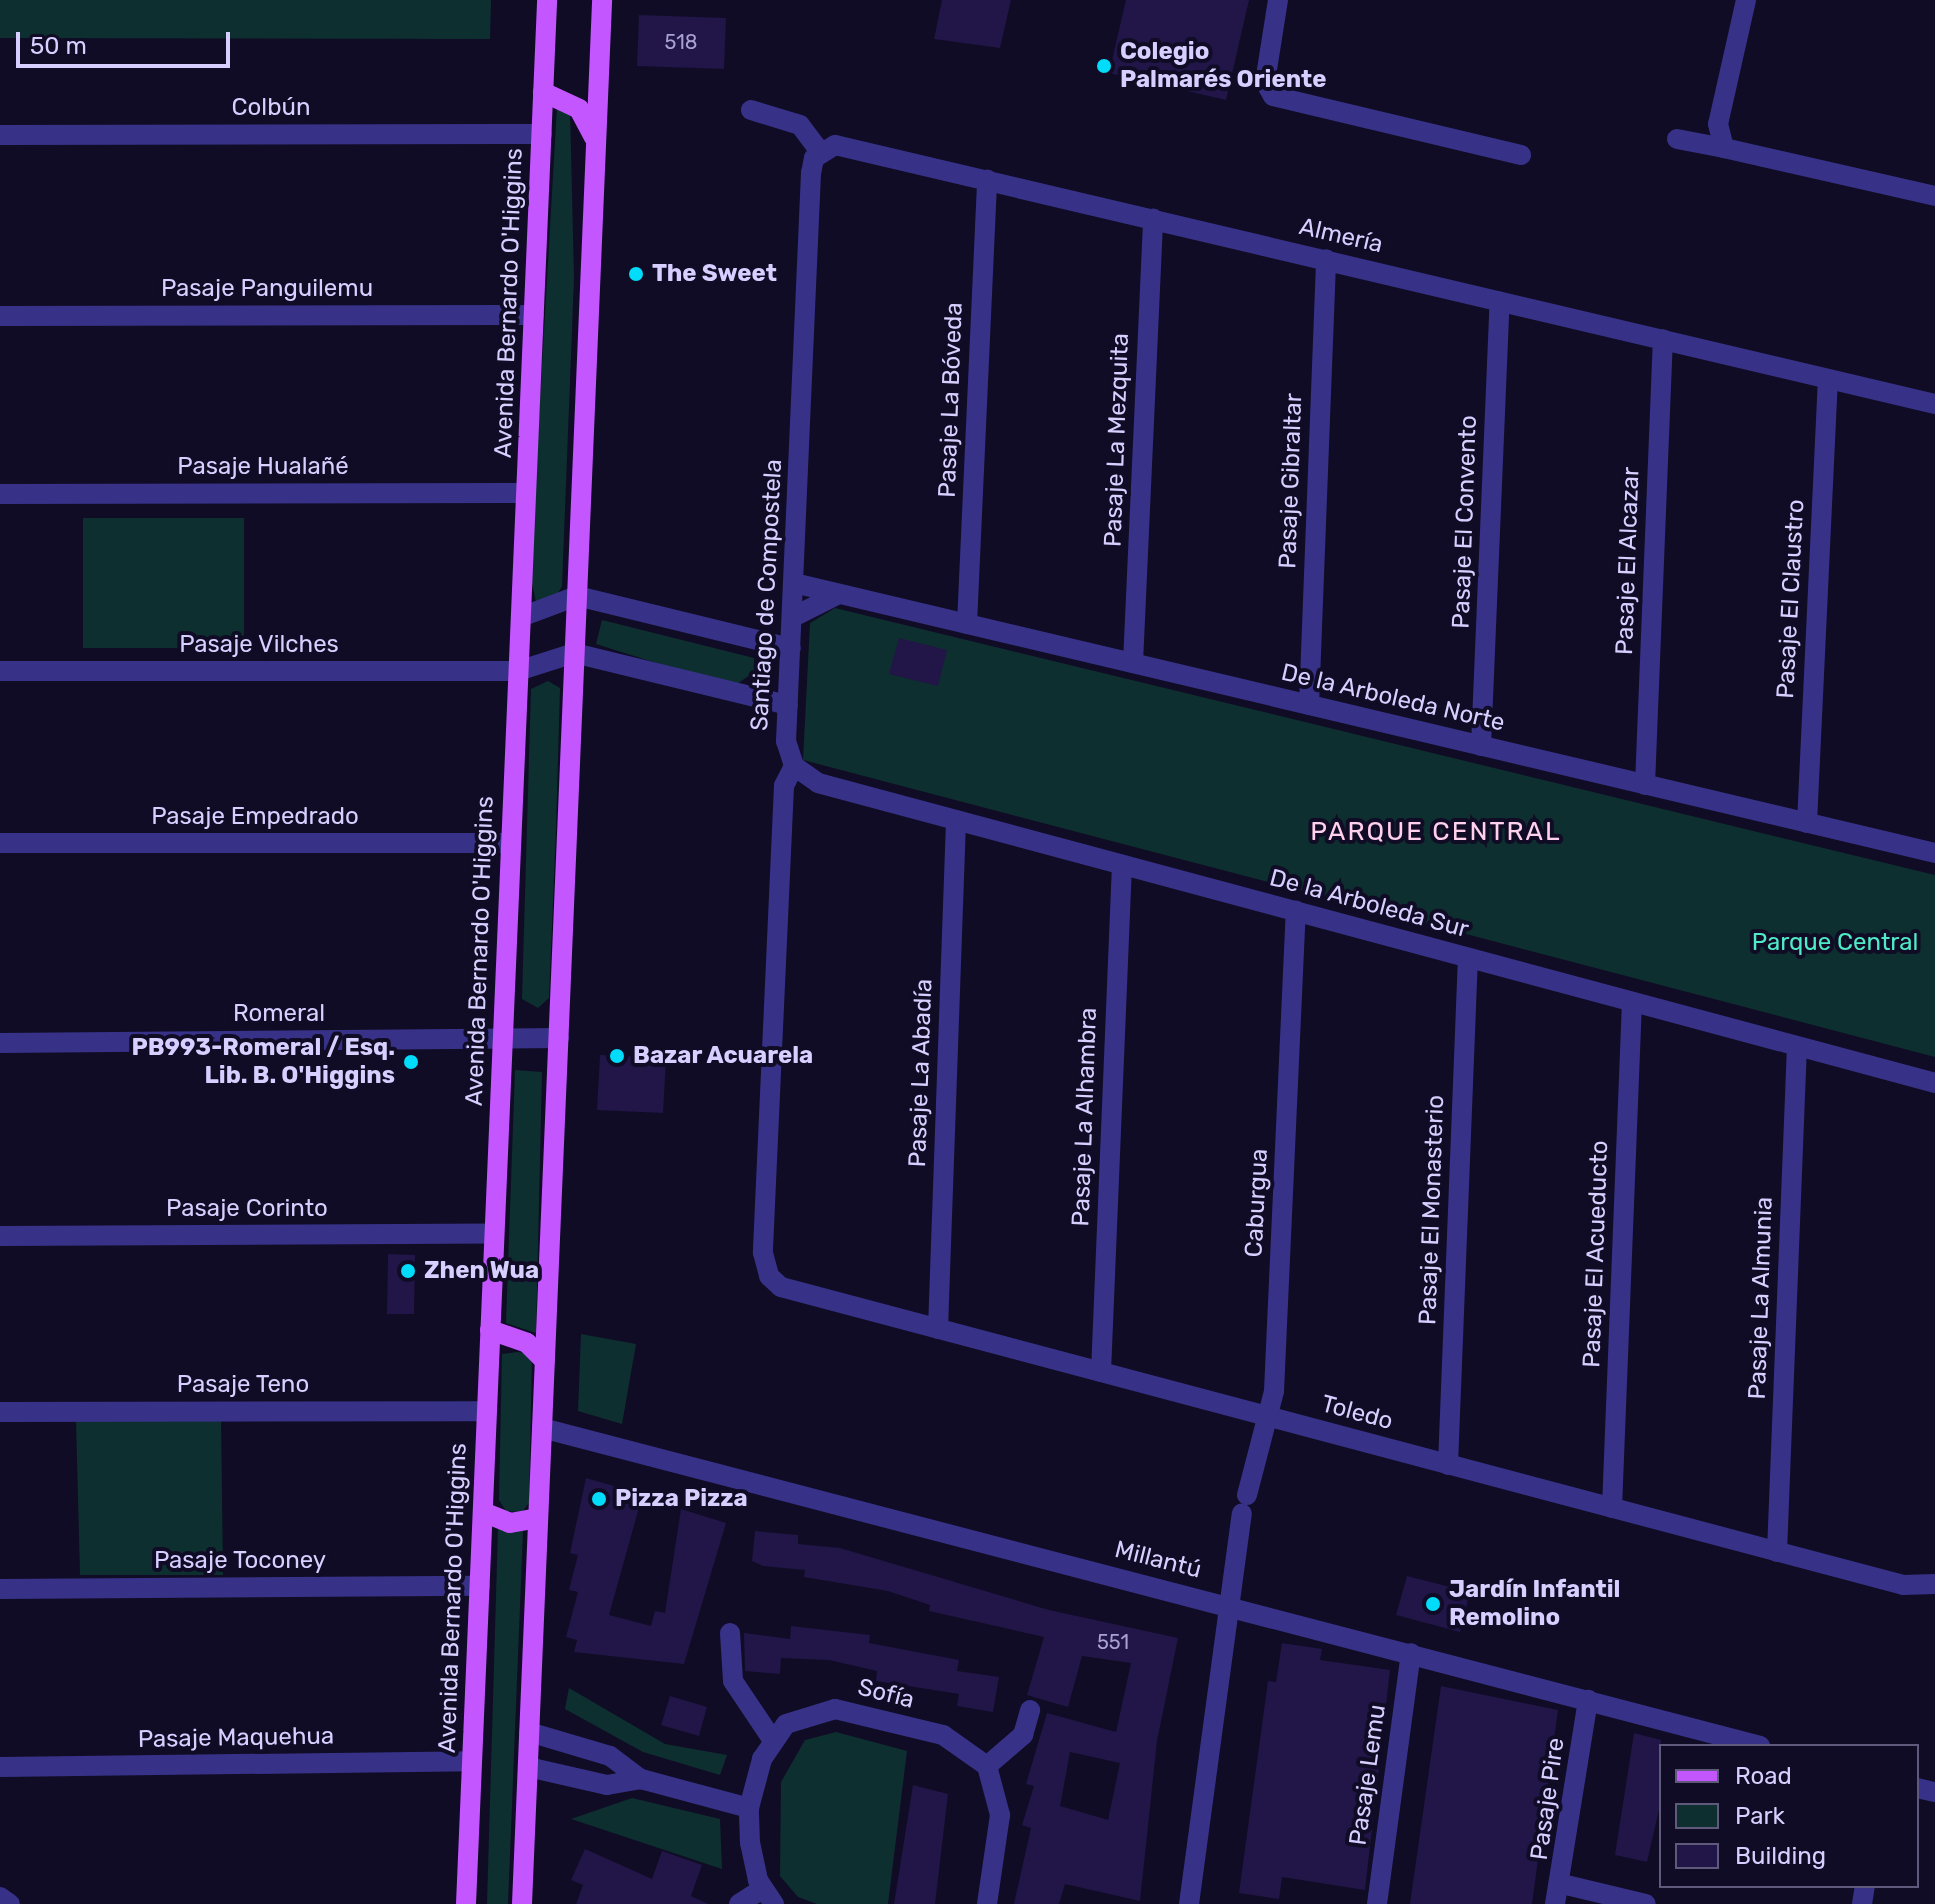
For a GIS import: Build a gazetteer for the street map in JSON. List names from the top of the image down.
{
  "streets": {
    "main road": ["Avenida Bernardo O'Higgins"],
    "street": [
      "Colbún",
      "Almería",
      "Pasaje Panguilemu",
      "Pasaje La Bóveda",
      "Pasaje La Mezquita",
      "Pasaje Hualañé",
      "Pasaje Gibraltar",
      "Pasaje El Convento",
      "Pasaje El Alcazar",
      "Santiago de Compostela",
      "Pasaje El Claustro",
      "Pasaje Vilches",
      "De la Arboleda Norte",
      "Pasaje Empedrado",
      "De la Arboleda Sur",
      "Romeral",
      "Pasaje La Abadía",
      "Pasaje La Alhambra",
      "Caburgua",
      "Pasaje Corinto",
      "Pasaje El Monasterio",
      "Pasaje El Acueducto",
      "Pasaje La Almunia",
      "Pasaje Teno",
      "Toledo",
      "Millantú",
      "Pasaje Toconey",
      "Sofía",
      "Pasaje Maquehua",
      "Pasaje Lemu",
      "Pasaje Pire"
    ]
  },
  "crossings": [
    ["Colbún", "Avenida Bernardo O'Higgins"],
    ["Almería", "Pasaje La Bóveda"],
    ["Almería", "Pasaje La Mezquita"],
    ["Almería", "Pasaje Gibraltar"],
    ["Almería", "Pasaje El Convento"],
    ["Almería", "Pasaje El Alcazar"],
    ["Almería", "Santiago de Compostela"],
    ["Almería", "Pasaje El Claustro"],
    ["Pasaje Panguilemu", "Avenida Bernardo O'Higgins"],
    ["Avenida Bernardo O'Higgins", "Pasaje Hualañé"],
    ["Avenida Bernardo O'Higgins", "Pasaje Vilches"],
    ["Avenida Bernardo O'Higgins", "Pasaje Empedrado"],
    ["Avenida Bernardo O'Higgins", "Romeral"],
    ["Avenida Bernardo O'Higgins", "Pasaje Corinto"],
    ["Avenida Bernardo O'Higgins", "Pasaje Teno"],
    ["Avenida Bernardo O'Higgins", "Pasaje Toconey"],
    ["Avenida Bernardo O'Higgins", "Pasaje Maquehua"],
    ["Pasaje La Bóveda", "De la Arboleda Norte"],
    ["Pasaje La Mezquita", "De la Arboleda Norte"],
    ["Pasaje Gibraltar", "De la Arboleda Norte"],
    ["Pasaje El Convento", "De la Arboleda Norte"],
    ["Pasaje El Alcazar", "De la Arboleda Norte"],
    ["Santiago de Compostela", "De la Arboleda Norte"],
    ["Santiago de Compostela", "De la Arboleda Sur"],
    ["Santiago de Compostela", "Toledo"],
    ["Pasaje El Claustro", "De la Arboleda Norte"],
    ["De la Arboleda Sur", "Pasaje La Abadía"],
    ["De la Arboleda Sur", "Pasaje La Alhambra"],
    ["De la Arboleda Sur", "Caburgua"],
    ["De la Arboleda Sur", "Pasaje El Monasterio"],
    ["De la Arboleda Sur", "Pasaje El Acueducto"],
    ["De la Arboleda Sur", "Pasaje La Almunia"],
    ["Pasaje La Abadía", "Toledo"],
    ["Pasaje La Alhambra", "Toledo"],
    ["Caburgua", "Toledo"],
    ["Caburgua", "Millantú"],
    ["Pasaje El Monasterio", "Toledo"],
    ["Pasaje El Acueducto", "Toledo"],
    ["Pasaje La Almunia", "Toledo"],
    ["Millantú", "Pasaje Lemu"],
    ["Millantú", "Pasaje Pire"]
  ],
  "districts": ["PARQUE CENTRAL"],
  "parks": ["Parque Central"],
  "places": [
    "Colegio Palmarés Oriente",
    "The Sweet",
    "Bazar Acuarela",
    "PB993-Romeral / Esq. Lib. B. O'Higgins",
    "Zhen Wua",
    "Pizza Pizza",
    "Jardín Infantil Remolino"
  ],
  "house_numbers": ["518", "551"],
  "legend": ["Road", "Park", "Building"],
  "scale_bar": "50 m"
}
